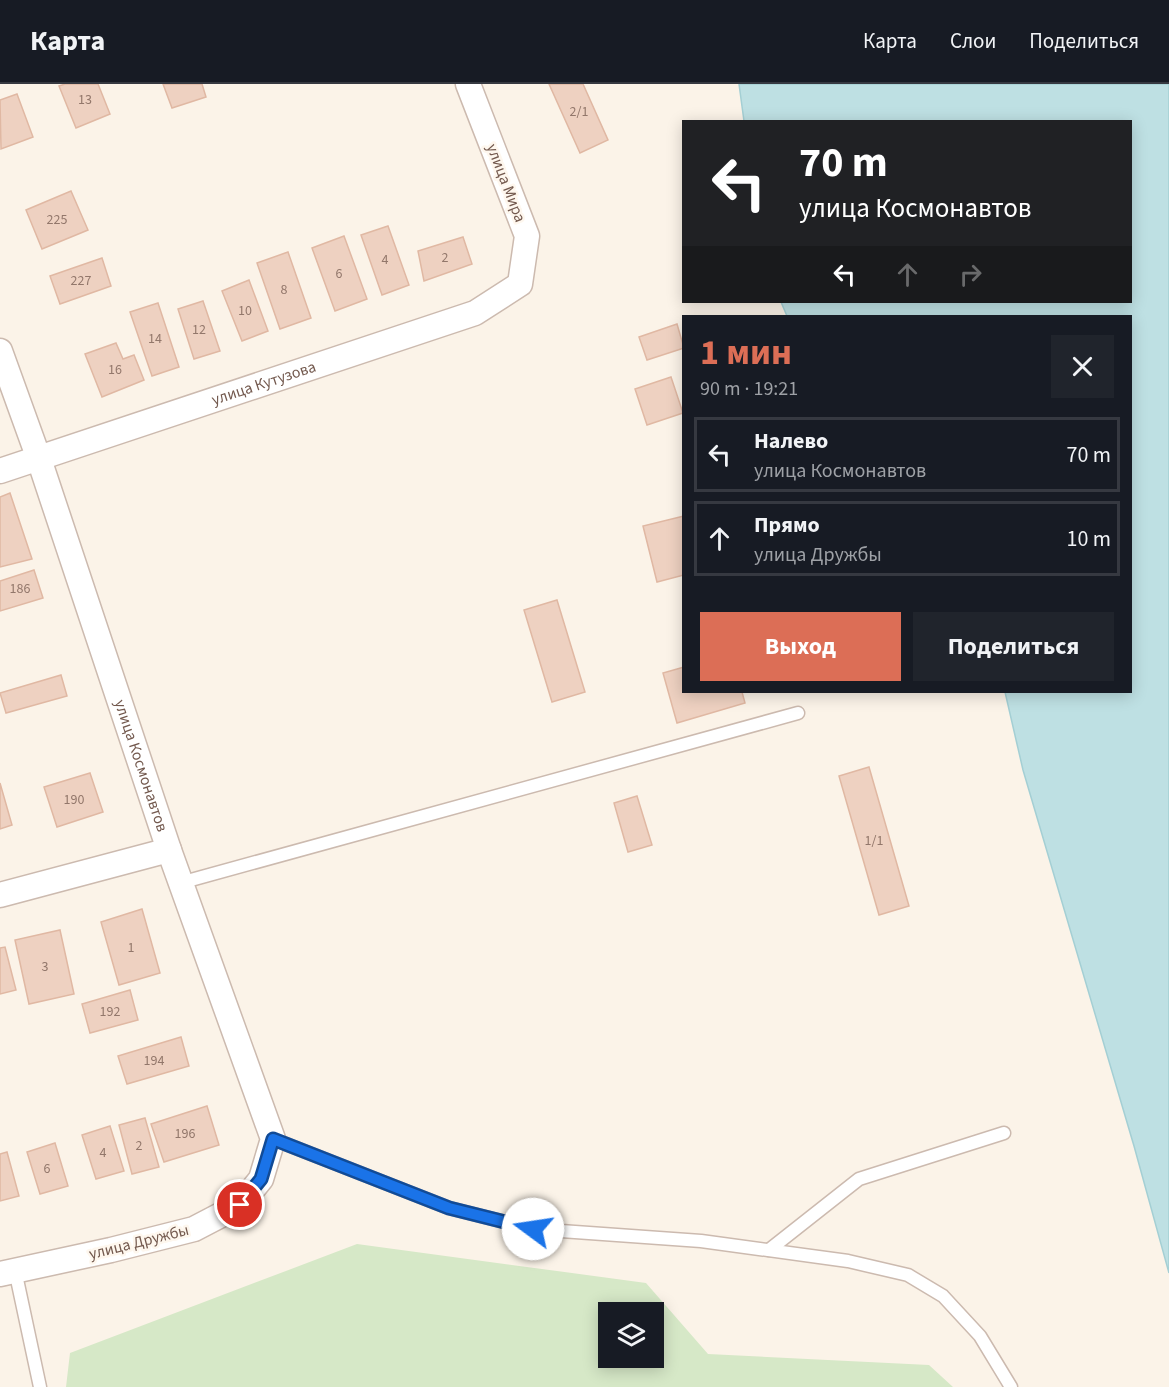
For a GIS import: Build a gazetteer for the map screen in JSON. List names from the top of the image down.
{
  "streets": {
    "street": [
      "улица Мира",
      "улица Кутузова",
      "улица Космонавтов",
      "улица Дружбы"
    ]
  },
  "crossings": [
    ["улица Мира", "улица Кутузова"],
    ["улица Кутузова", "улица Космонавтов"],
    ["улица Космонавтов", "улица Дружбы"]
  ],
  "house_numbers": [
    "13",
    "2/1",
    "225",
    "2",
    "4",
    "6",
    "227",
    "8",
    "10",
    "12",
    "14",
    "16",
    "186",
    "190",
    "1/1",
    "1",
    "3",
    "192",
    "194",
    "196",
    "2",
    "4",
    "6"
  ],
  "page": {
    "header": "Карта",
    "nav": ["Карта", "Слои", "Поделиться"],
    "turn": ["70 m", "улица Космонавтов"],
    "heading": ["1 мин", "90 m · 19:21"],
    "list": [
      {
        "name": "Налево",
        "note": "улица Космонавтов",
        "value": "70 m"
      },
      {
        "name": "Прямо",
        "note": "улица Дружбы",
        "value": "10 m"
      }
    ],
    "buttons": ["Выход", "Поделиться"]
  }
}
